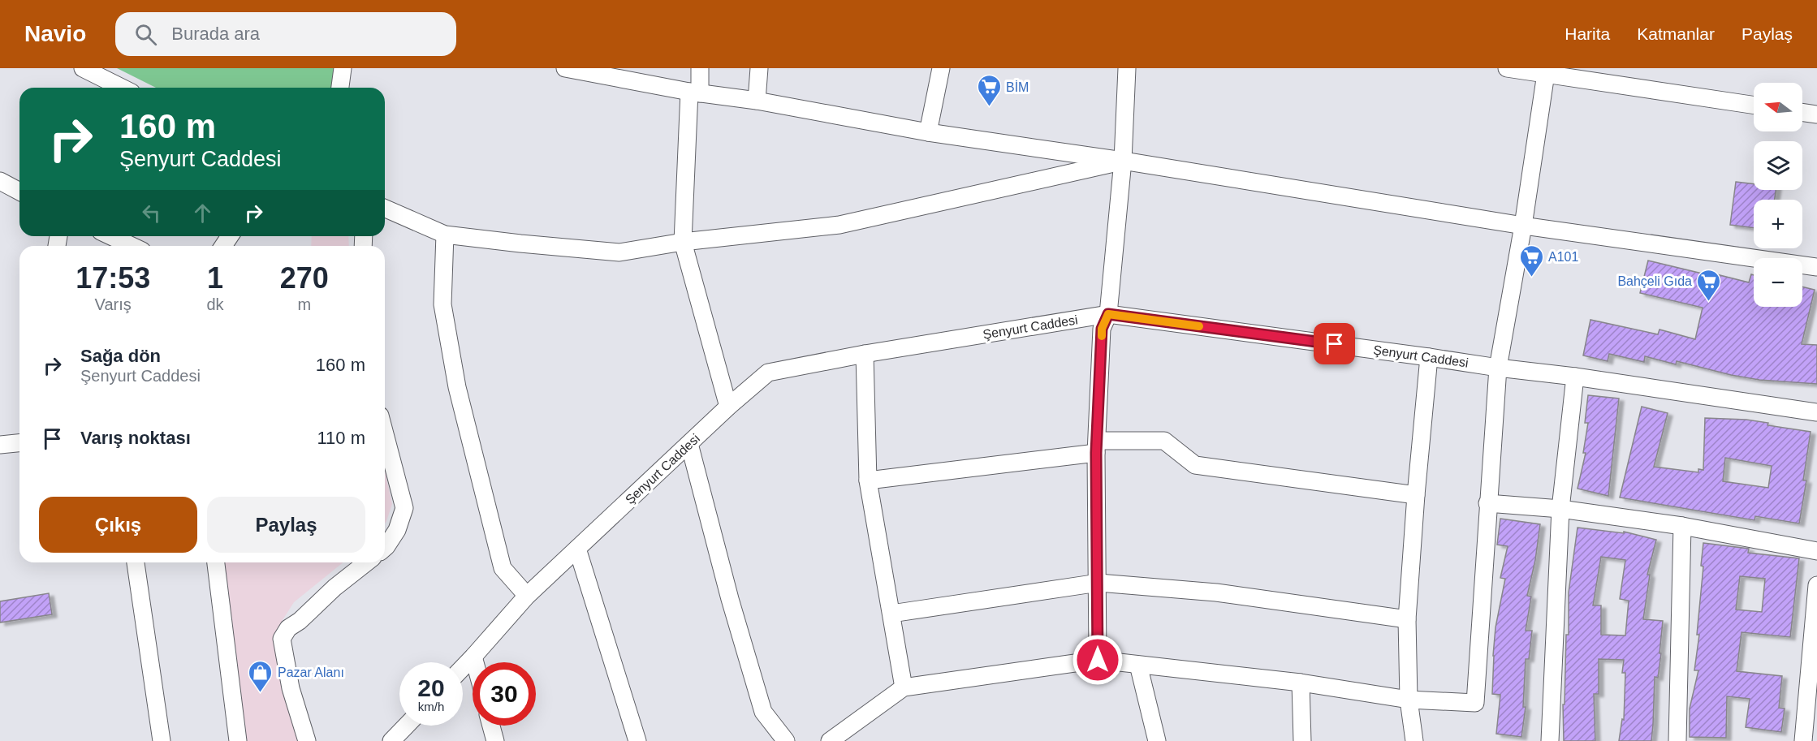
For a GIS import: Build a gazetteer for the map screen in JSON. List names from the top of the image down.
{
  "streets": {
    "street": ["Şenyurt Caddesi"]
  },
  "places": {
    "supermarket": ["BİM", "A101", "Bahçeli Gıda"],
    "shop": ["Pazar Alanı"]
  },
  "north": "left",
  "page": {
    "header": "Navio",
    "search": "Burada ara",
    "nav": ["Harita", "Katmanlar", "Paylaş"],
    "map_buttons": ["+", "−"],
    "turn": ["160 m", "Şenyurt Caddesi"],
    "eta": [
      "17:53",
      "Varış",
      "1",
      "dk",
      "270",
      "m"
    ],
    "list": [
      {
        "name": "Sağa dön",
        "note": "Şenyurt Caddesi",
        "value": "160 m"
      },
      {
        "name": "Varış noktası",
        "value": "110 m"
      }
    ],
    "buttons": ["Çıkış", "Paylaş"],
    "speed": "20 km/h",
    "limit": "30"
  }
}
